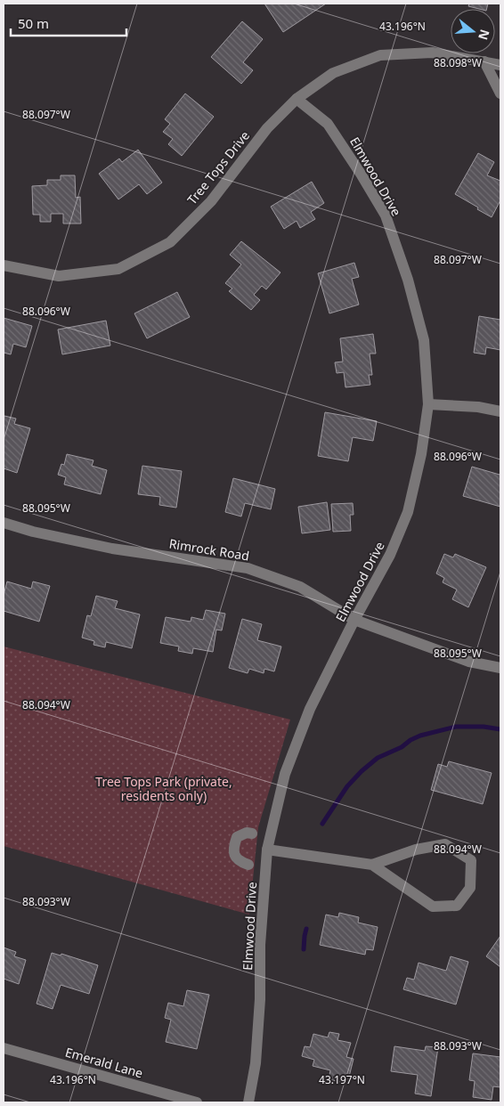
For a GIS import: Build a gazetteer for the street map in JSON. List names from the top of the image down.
{
  "streets": {
    "street": [
      "Tree Tops Drive",
      "Elmwood Drive",
      "Rimrock Road",
      "Emerald Lane"
    ]
  },
  "crossings": [
    ["Tree Tops Drive", "Elmwood Drive"],
    ["Elmwood Drive", "Rimrock Road"]
  ],
  "parks": ["Tree Tops Park (private, residents only)"],
  "scale_bar": "50 m",
  "north": "right",
  "coordinates": [
    "43.196°N",
    "88.098°W",
    "88.097°W",
    "88.096°W",
    "88.095°W",
    "88.094°W",
    "88.093°W",
    "43.197°N"
  ]
}
